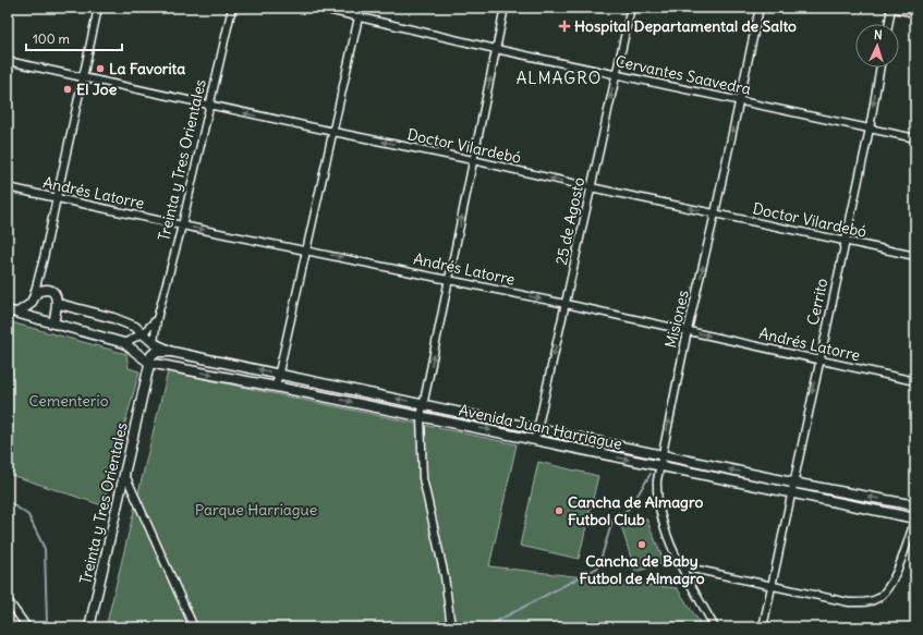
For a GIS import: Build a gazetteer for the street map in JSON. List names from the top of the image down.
{
  "streets": {
    "street": [
      "Cervantes Saavedra",
      "Doctor Vilardebó",
      "Treinta y Tres Orientales",
      "Andrés Latorre",
      "25 de Agosto",
      "Cerrito",
      "Misiones",
      "Avenida Juan Harriague"
    ]
  },
  "crossings": [
    ["Cervantes Saavedra", "25 de Agosto"],
    ["Cervantes Saavedra", "Cerrito"],
    ["Cervantes Saavedra", "Misiones"],
    ["Doctor Vilardebó", "Treinta y Tres Orientales"],
    ["Doctor Vilardebó", "25 de Agosto"],
    ["Doctor Vilardebó", "Cerrito"],
    ["Doctor Vilardebó", "Misiones"],
    ["Treinta y Tres Orientales", "Andrés Latorre"],
    ["Treinta y Tres Orientales", "Avenida Juan Harriague"],
    ["Andrés Latorre", "25 de Agosto"],
    ["Andrés Latorre", "Cerrito"],
    ["Andrés Latorre", "Misiones"],
    ["25 de Agosto", "Avenida Juan Harriague"],
    ["Cerrito", "Avenida Juan Harriague"],
    ["Misiones", "Avenida Juan Harriague"]
  ],
  "one_way": [
    "Doctor Vilardebó",
    "Andrés Latorre",
    "25 de Agosto",
    "Misiones"
  ],
  "districts": ["ALMAGRO"],
  "parks": ["Cementerio", "Parque Harriague"],
  "places": {
    "health": ["Hospital Departamental de Salto"],
    "other": [
      "La Favorita",
      "El Joe",
      "Cancha de Almagro Futbol Club",
      "Cancha de Baby Futbol de Almagro"
    ]
  },
  "scale_bar": "100 m",
  "north": "top"
}
